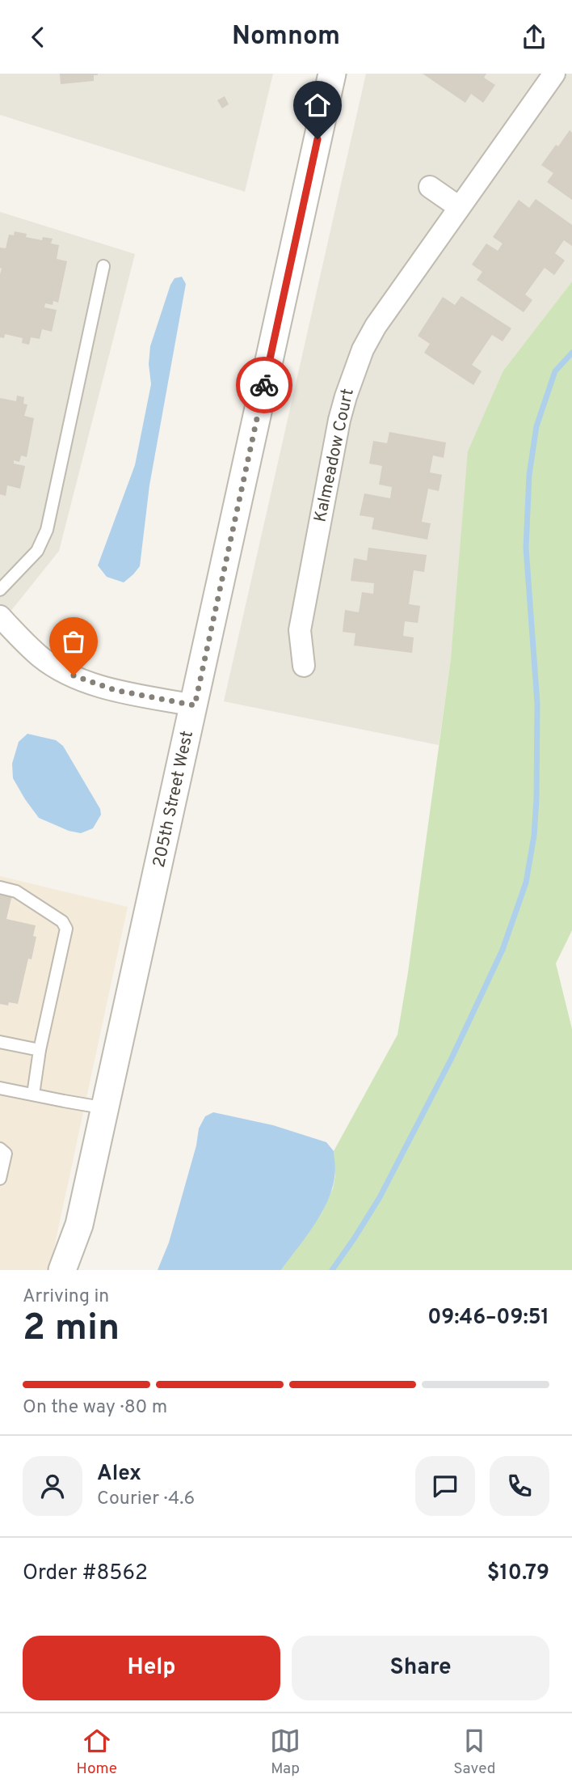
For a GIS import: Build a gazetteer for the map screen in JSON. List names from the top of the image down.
{
  "streets": {
    "street": ["Kalmeadow Court", "205th Street West"]
  },
  "page": {
    "header": "Nomnom",
    "heading": ["2 min", "Arriving in", "09:46–09:51"],
    "panel": [
      "Alex",
      "Courier · 4.6",
      "Order #8562",
      "$10.79"
    ],
    "bar": "On the way · 80 m",
    "buttons": ["Help", "Share"],
    "tabs": ["Home", "Map", "Saved"]
  }
}
